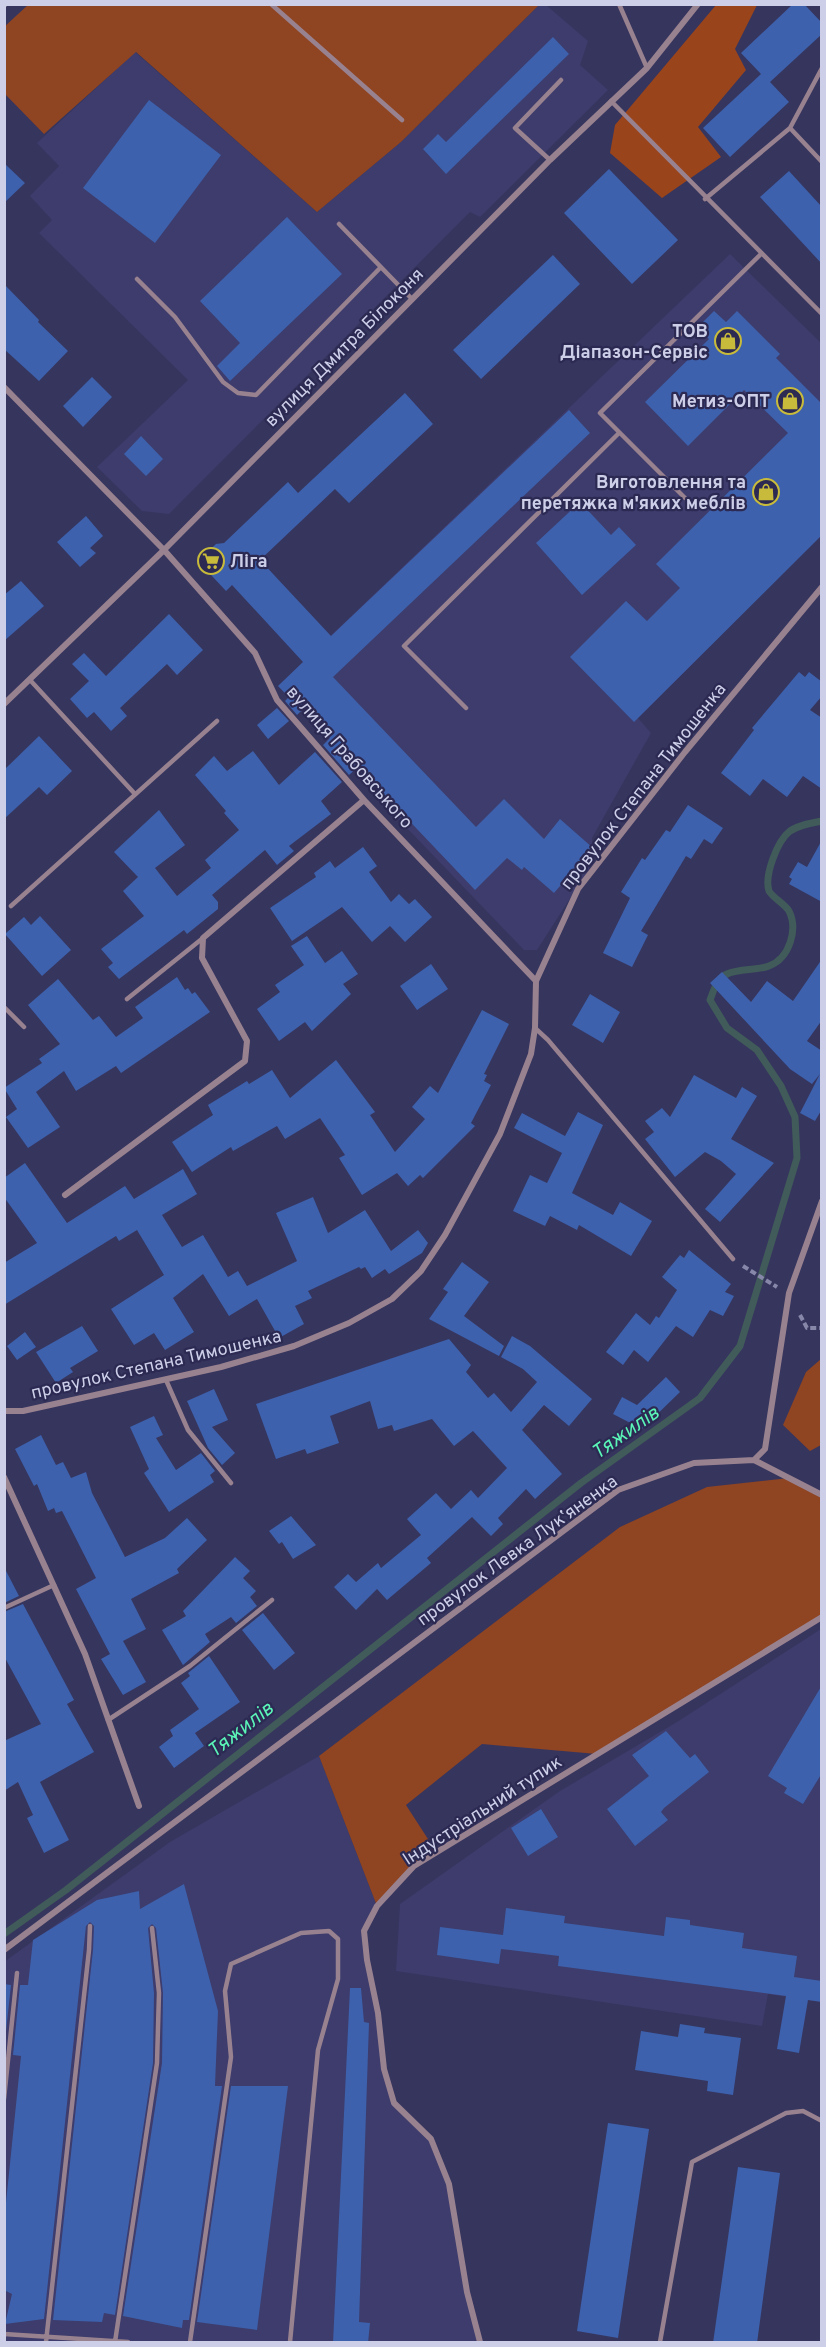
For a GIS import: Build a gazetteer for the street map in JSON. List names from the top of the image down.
{
  "streets": {
    "street": [
      "вулиця Дмитра Білоконя",
      "вулиця Грабовського",
      "провулок Степана Тимошенка",
      "провулок Левка Лукʼяненка",
      "Індустріальний тупик"
    ]
  },
  "crossings": [
    ["вулиця Дмитра Білоконя", "вулиця Грабовського"],
    ["вулиця Грабовського", "провулок Степана Тимошенка"]
  ],
  "water": ["Тяжилів"],
  "places": {
    "shop": ["ТОВ Діапазон-Сервіс", "Метиз-ОПТ", "Виготовлення та перетяжка м'яких меблів"],
    "supermarket": ["Ліга"]
  }
}
